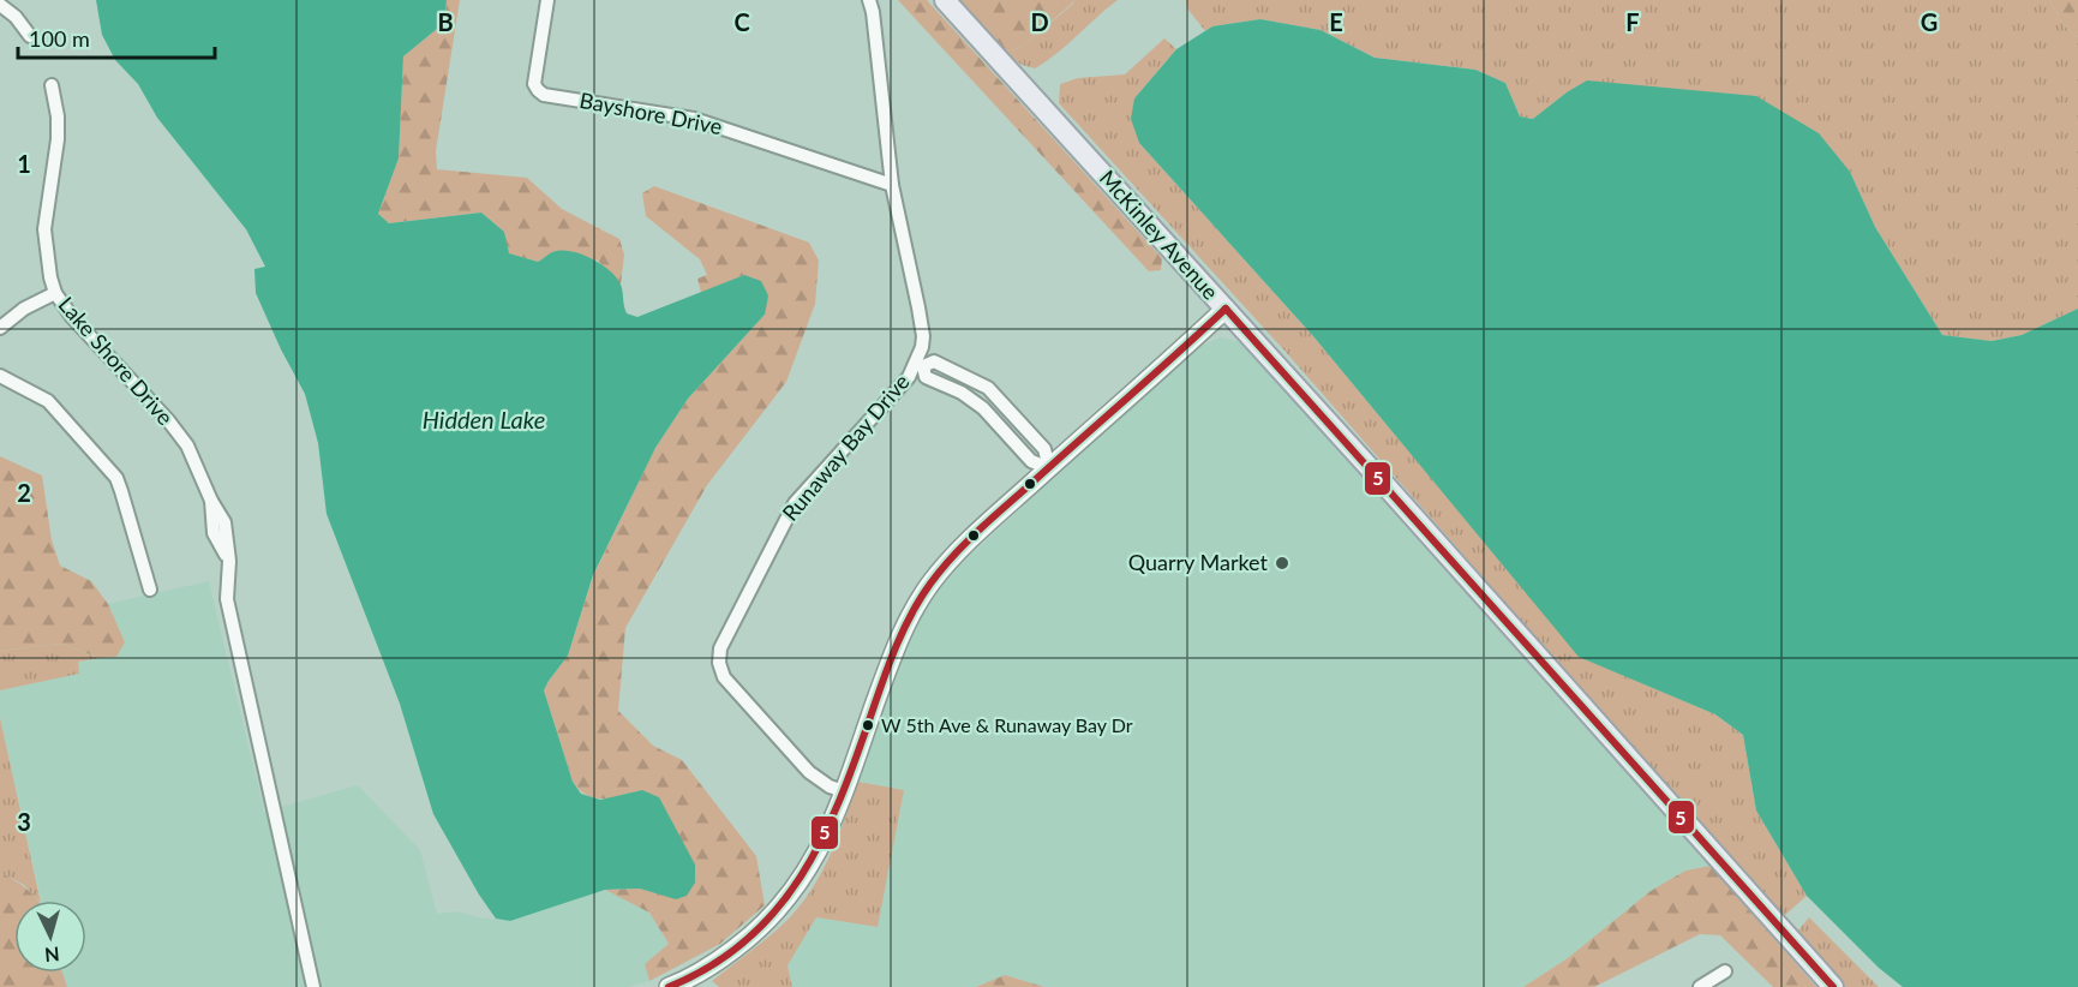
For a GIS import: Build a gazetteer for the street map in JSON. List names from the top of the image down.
{
  "streets": {
    "main road": ["McKinley Avenue"],
    "street": ["Bayshore Drive", "Lake Shore Drive", "Runaway Bay Drive"]
  },
  "crossings": [
    ["Bayshore Drive", "Runaway Bay Drive"]
  ],
  "water": ["Hidden Lake"],
  "places": ["Quarry Market", "W 5th Ave & Runaway Bay Dr"],
  "lines": ["transit line 5"],
  "scale_bar": "100 m",
  "north": "bottom",
  "grid": {
    "columns": [
      "B",
      "C",
      "D",
      "E",
      "F",
      "G"
    ],
    "rows": ["1", "2", "3"]
  }
}
